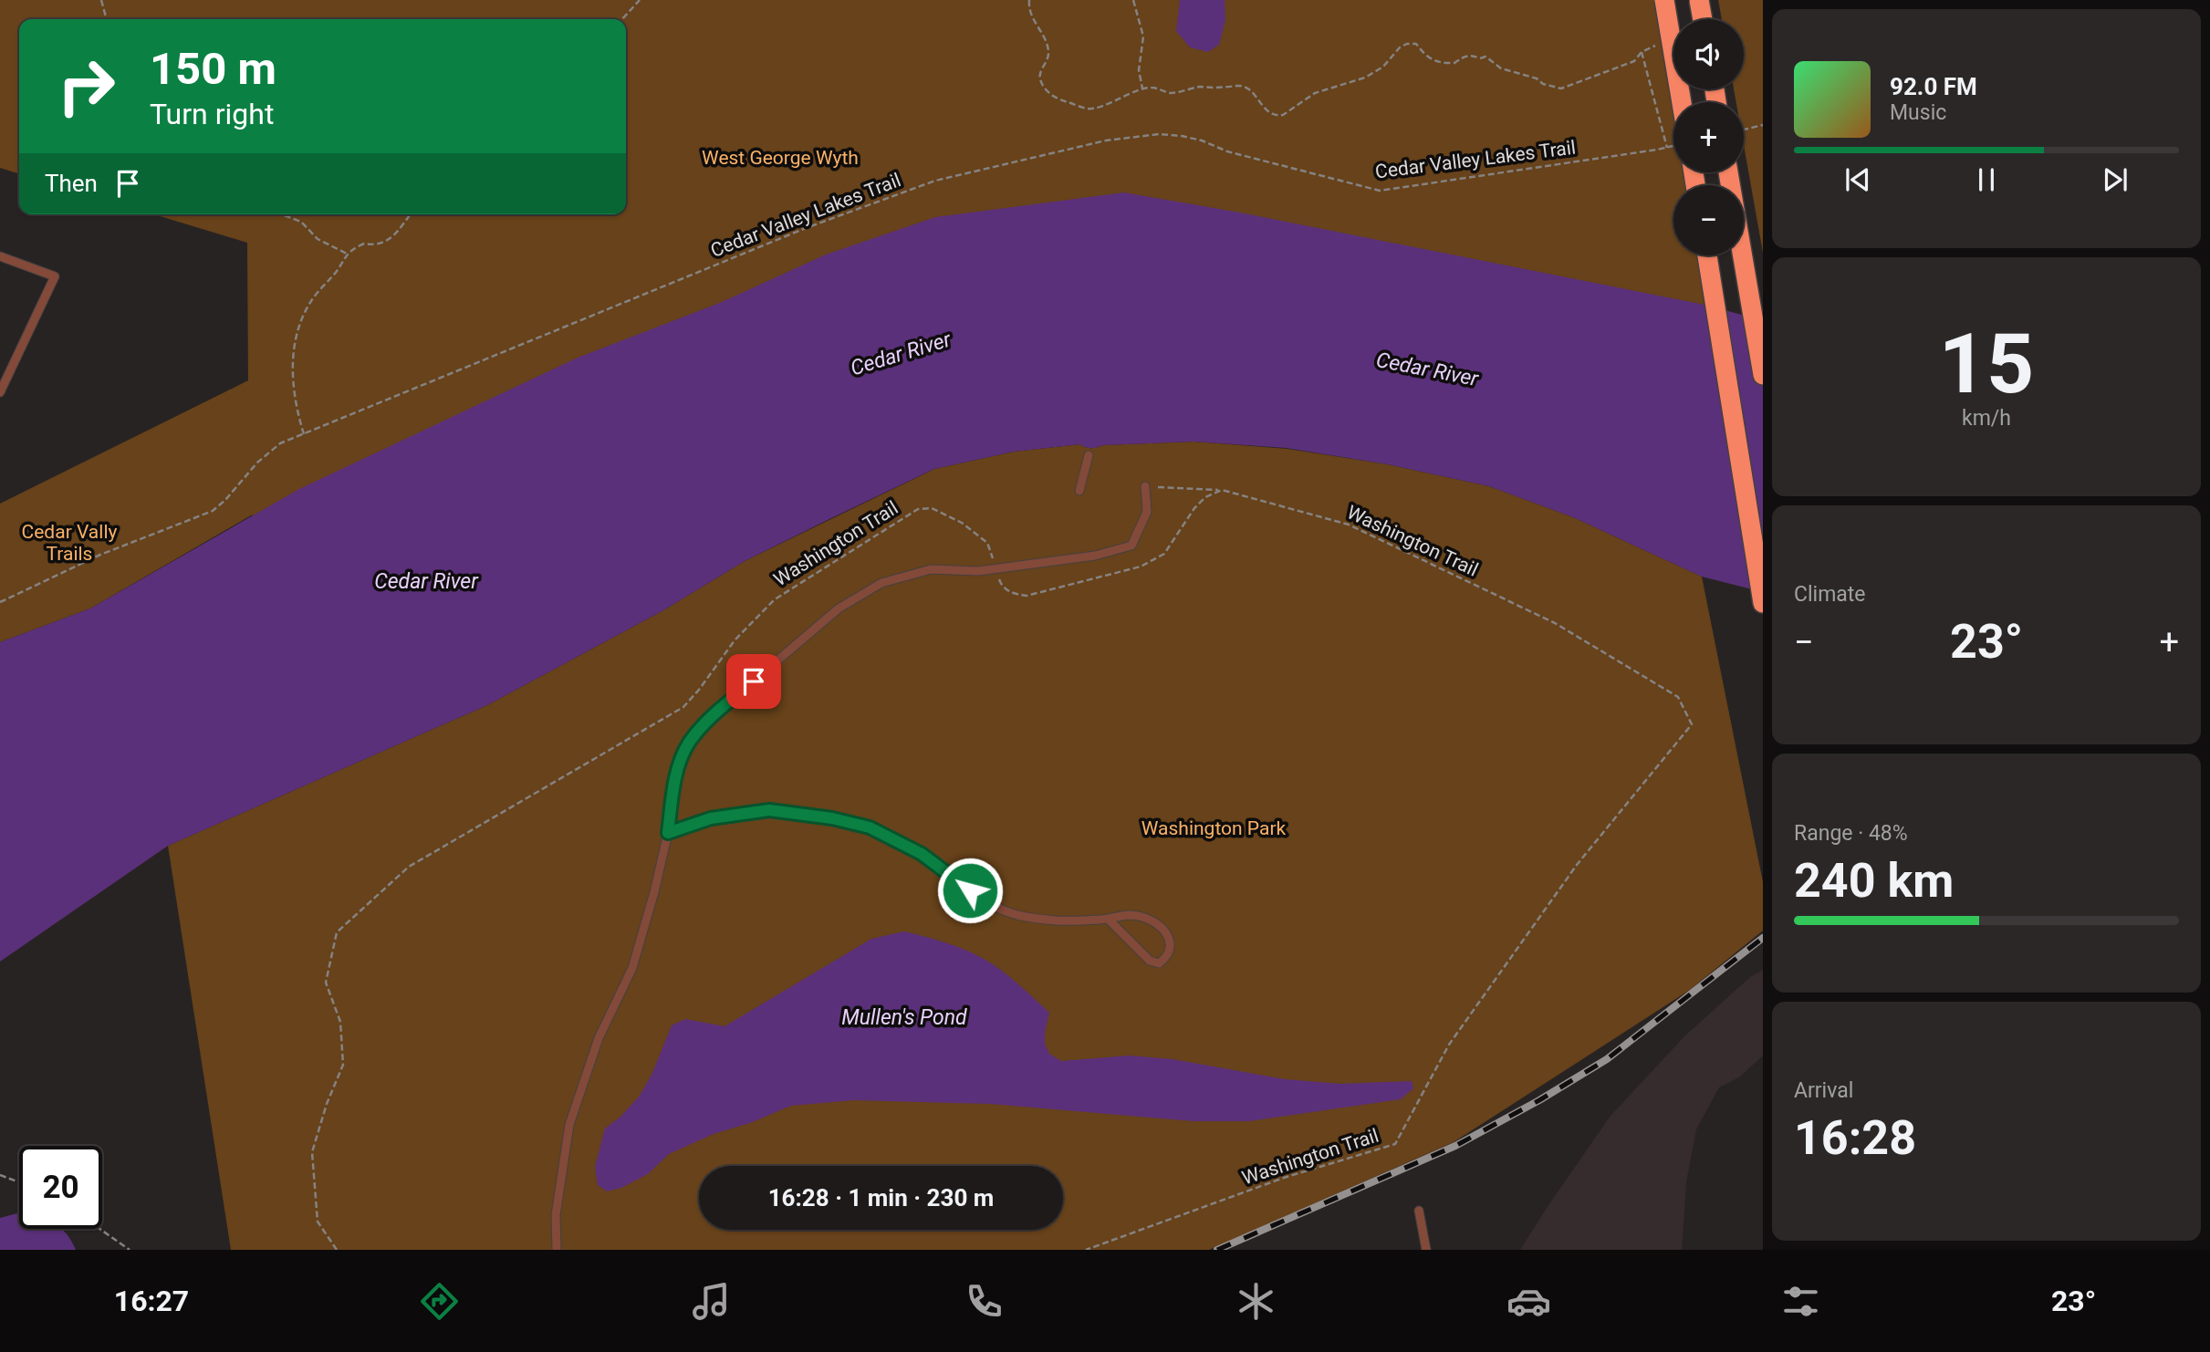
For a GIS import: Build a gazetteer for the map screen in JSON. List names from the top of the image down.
{
  "streets": {
    "path": ["Cedar Valley Lakes Trail", "Washington Trail"]
  },
  "water": ["Cedar River", "Mullen's Pond"],
  "parks": ["West George Wyth", "Cedar Vally Trails", "Washington Park"],
  "page": {
    "map_buttons": ["+", "−"],
    "turn": ["150 m", "Turn right"],
    "song": ["92.0 FM", "Music"],
    "then": "Then",
    "tile": [
      ["15", "km/h"],
      "Climate",
      ["Range · 48%", "240 km"],
      ["Arrival", "16:28"]
    ],
    "heat": ["−", "23°", "+"],
    "limit": "20",
    "trip": "16:28 · 1 min · 230 m",
    "tabs": ["16:27", "23°"]
  }
}
